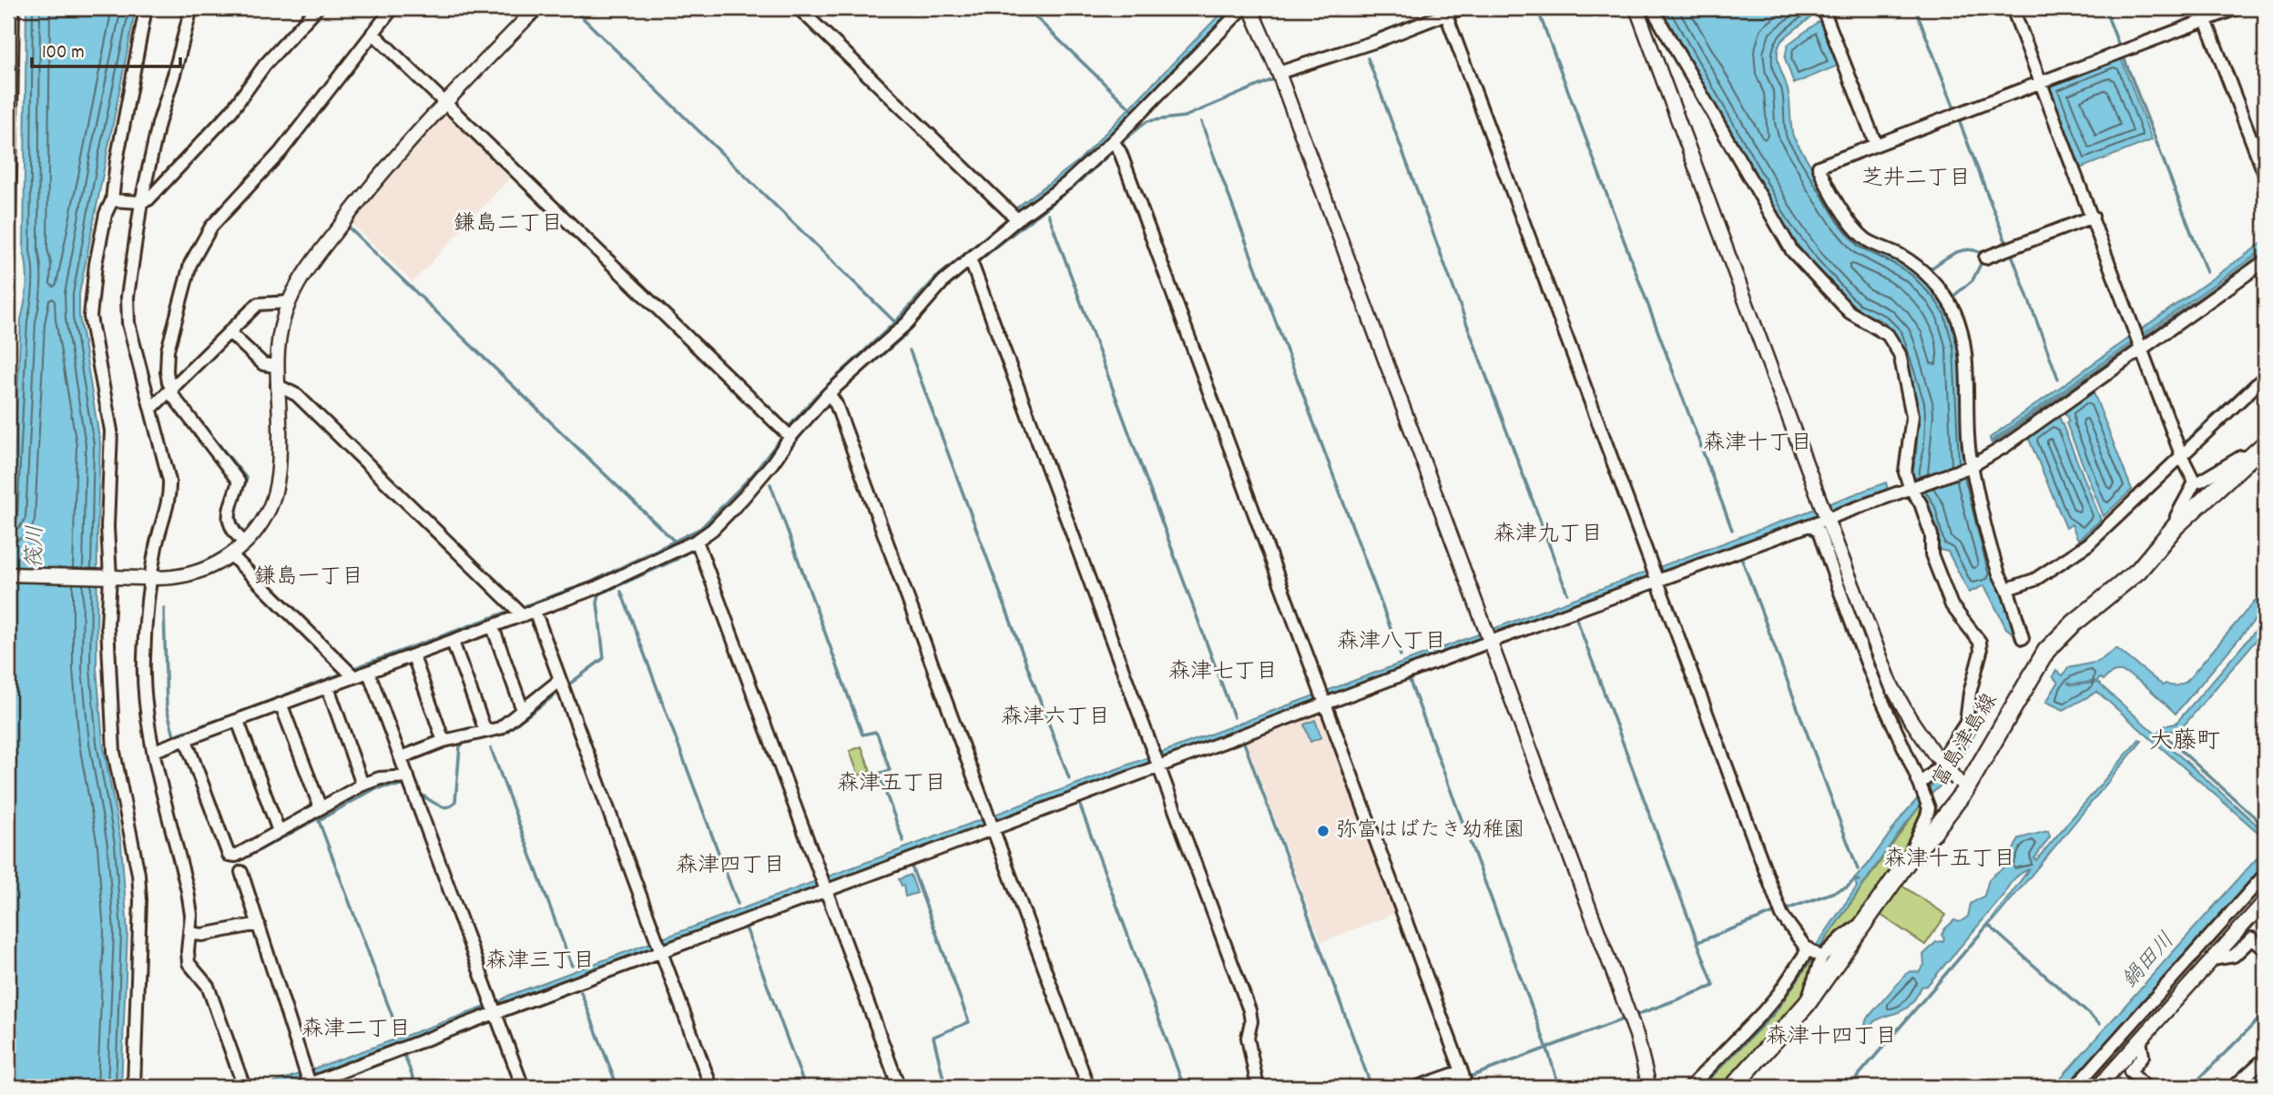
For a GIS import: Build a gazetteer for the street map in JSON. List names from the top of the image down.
{
  "streets": {
    "main road": ["富島津島線"]
  },
  "districts": [
    "芝井二丁目",
    "鎌島二丁目",
    "森津十丁目",
    "森津九丁目",
    "鎌島一丁目",
    "森津八丁目",
    "森津七丁目",
    "森津六丁目",
    "大藤町",
    "森津五丁目",
    "森津十五丁目",
    "森津四丁目",
    "森津三丁目",
    "森津二丁目",
    "森津十四丁目"
  ],
  "water": ["筏川", "鍋田川"],
  "places": ["弥富はばたき幼稚園"],
  "scale_bar": "100 m"
}
